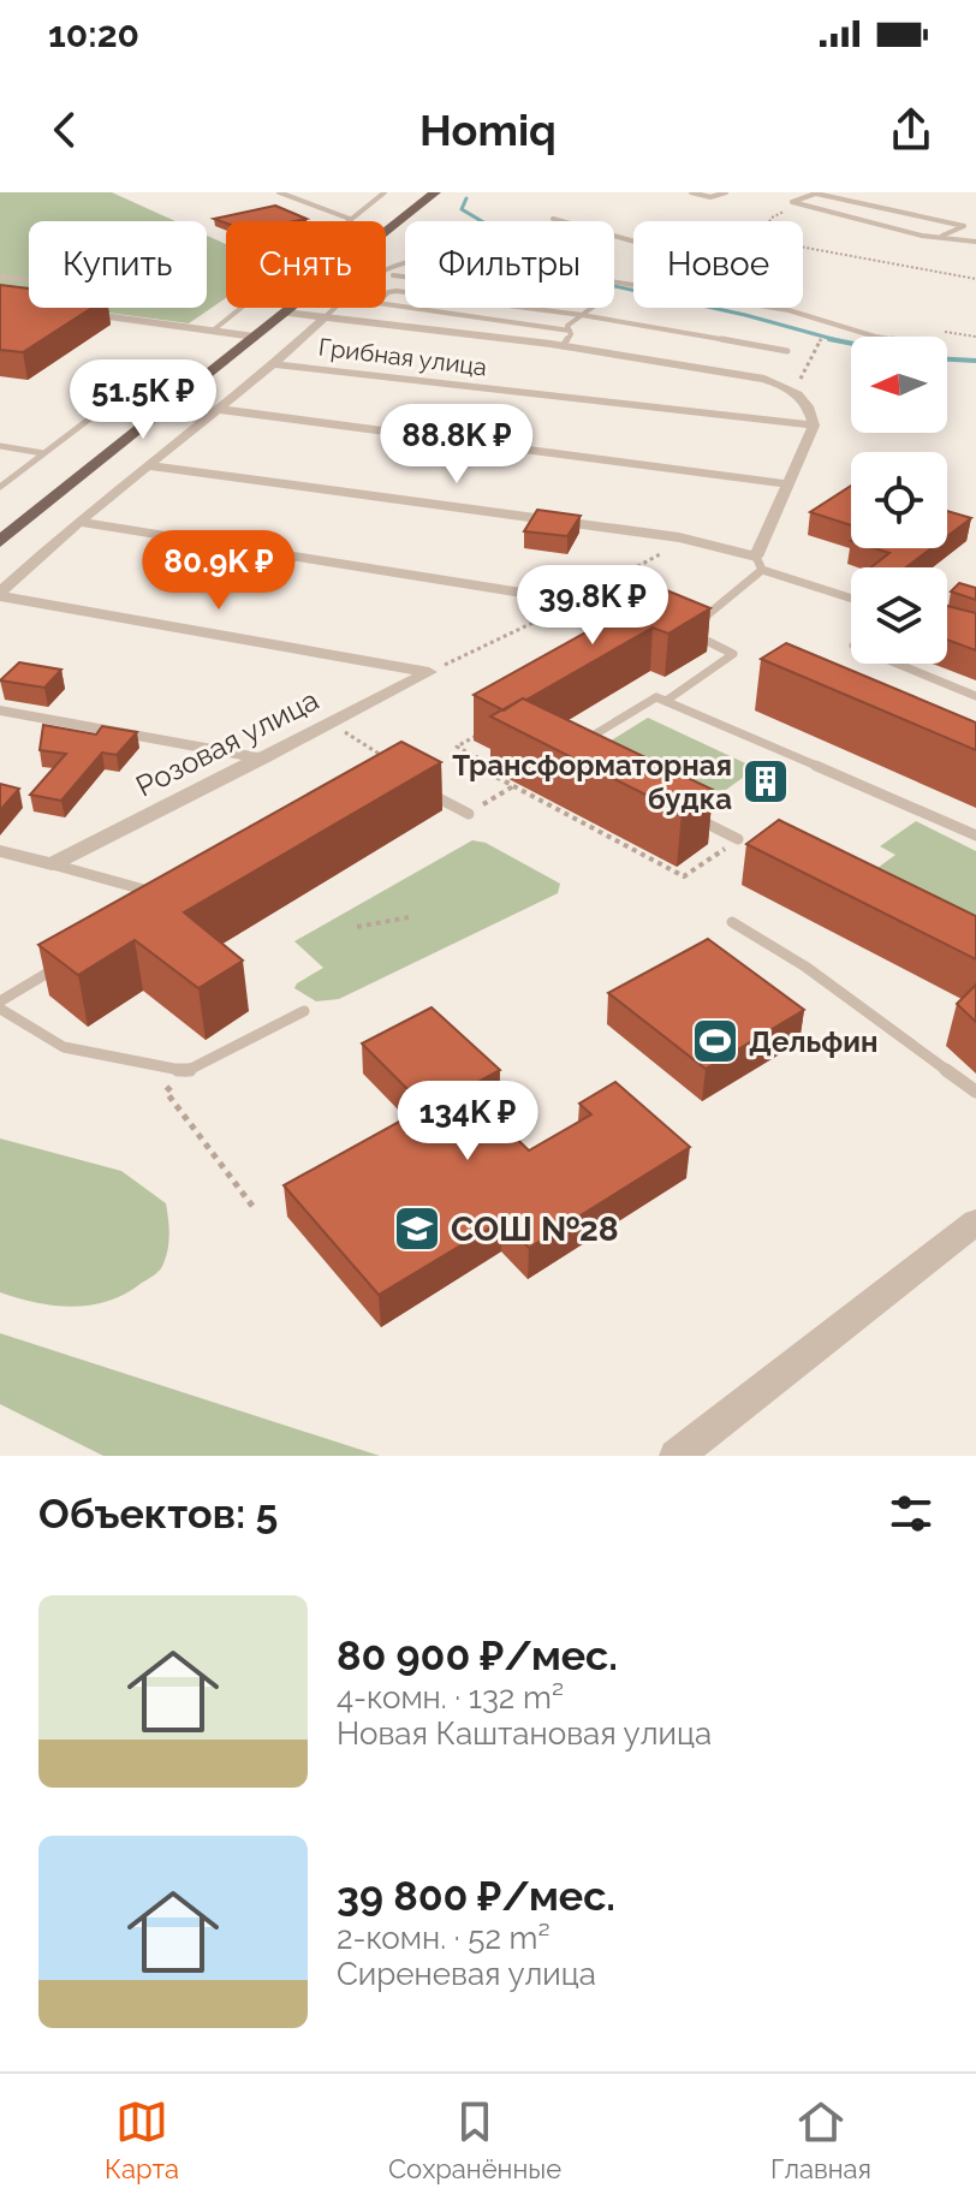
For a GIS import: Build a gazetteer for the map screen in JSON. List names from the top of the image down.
{
  "streets": {
    "street": ["Грибная улица", "Розовая улица"]
  },
  "places": {
    "building": ["Трансформаторная будка"],
    "sports": ["Дельфин"],
    "school or university": ["СОШ №28"]
  },
  "north": "left",
  "page": {
    "status": "10:20",
    "header": "Homiq",
    "chip": [
      "Купить",
      "Снять",
      "Фильтры",
      "Новое"
    ],
    "price": [
      "51.5K ₽",
      "88.8K ₽",
      "80.9K ₽",
      "39.8K ₽",
      "134K ₽"
    ],
    "heading": "Объектов: 5",
    "list": [
      {
        "name": "80 900 ₽/мес.",
        "note": "4-комн. · 132 m² · Новая Каштановая улица"
      },
      {
        "name": "39 800 ₽/мес.",
        "note": "2-комн. · 52 m² · Сиреневая улица"
      }
    ],
    "tabs": ["Карта", "Сохранённые", "Главная"]
  }
}
